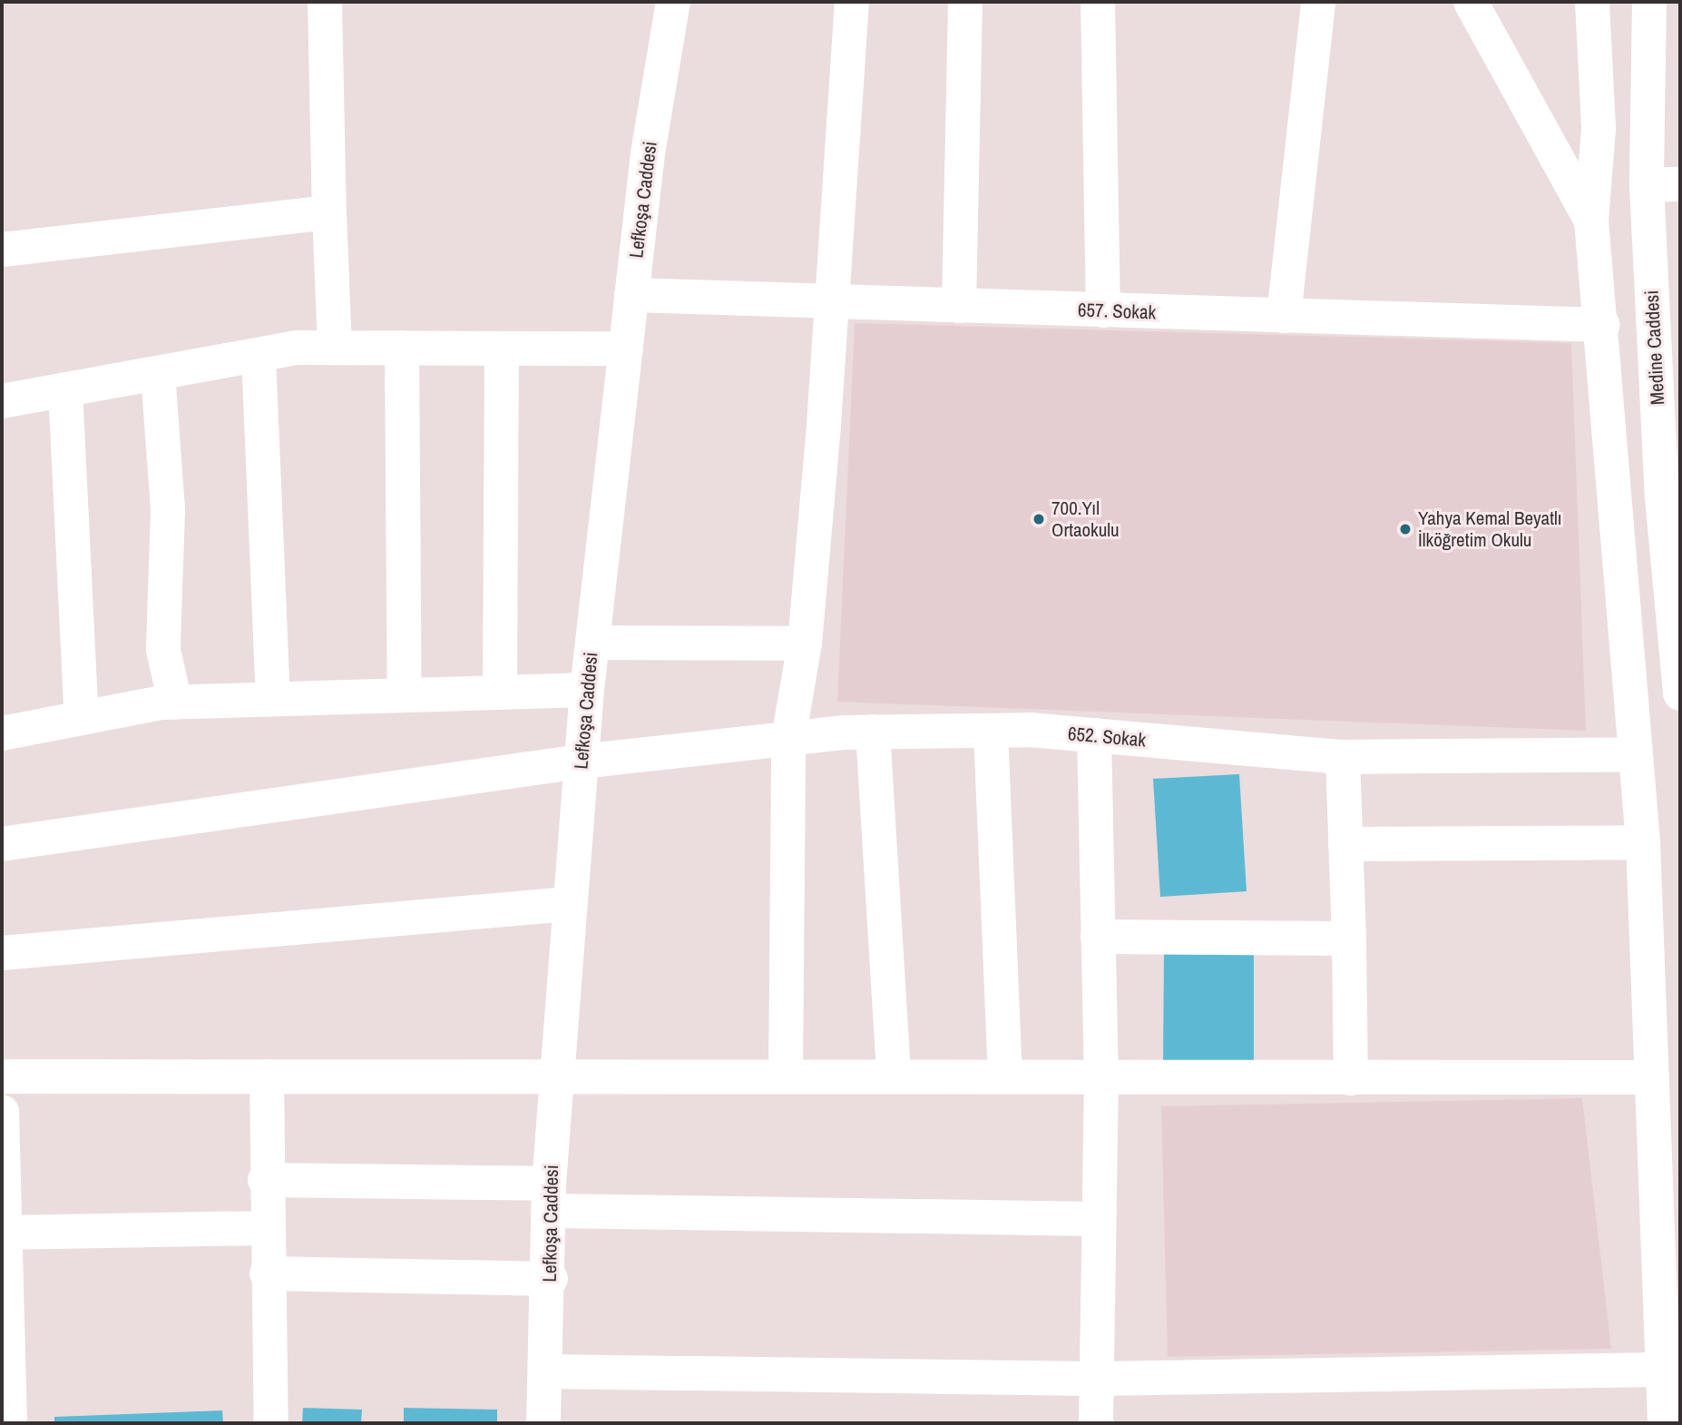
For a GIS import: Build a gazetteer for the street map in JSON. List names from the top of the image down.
{
  "streets": {
    "street": [
      "Lefkoşa Caddesi",
      "657. Sokak",
      "Medine Caddesi",
      "652. Sokak"
    ]
  },
  "crossings": [
    ["Lefkoşa Caddesi", "657. Sokak"],
    ["Lefkoşa Caddesi", "652. Sokak"]
  ],
  "places": ["700.Yıl Ortaokulu", "Yahya Kemal Beyatlı İlköğretim Okulu"]
}
